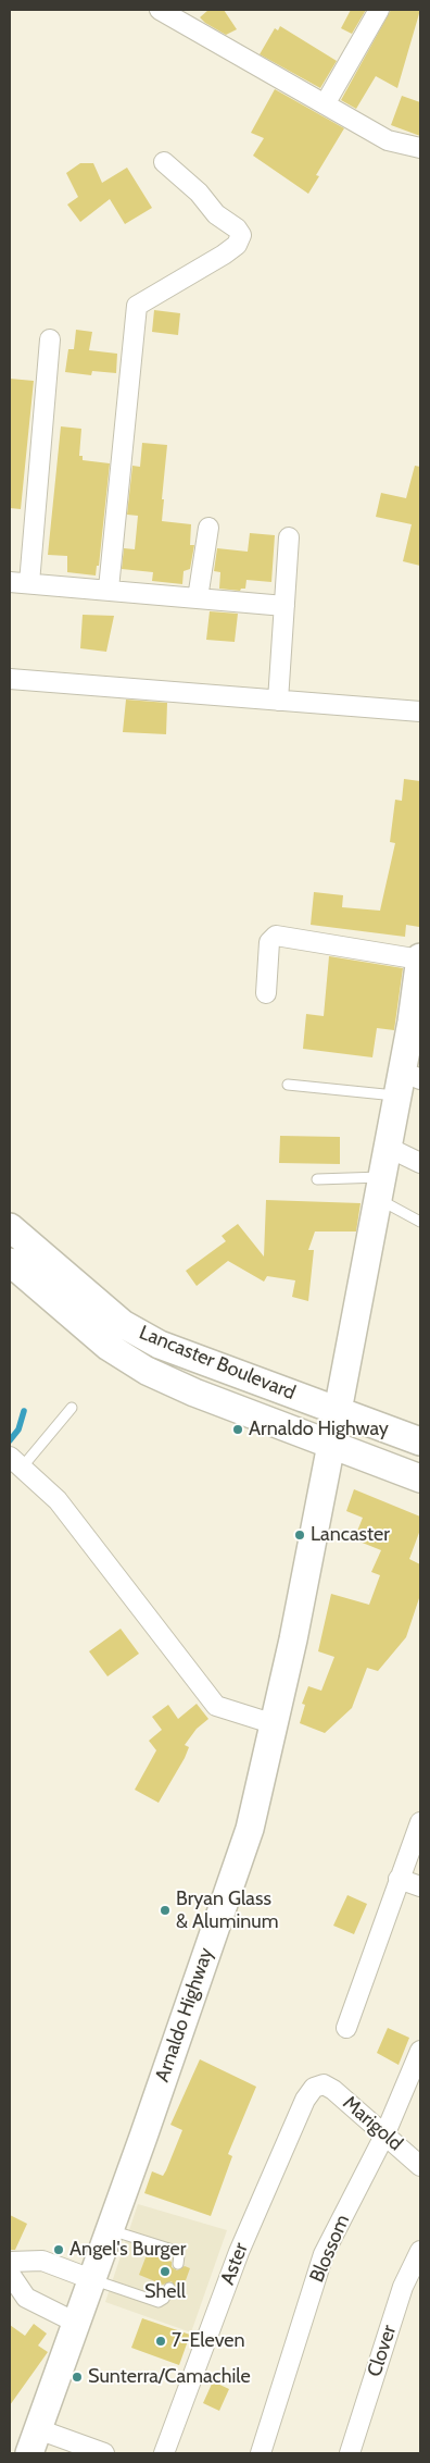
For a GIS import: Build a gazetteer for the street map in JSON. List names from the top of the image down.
{
  "streets": {
    "main road": ["Lancaster Boulevard", "Arnaldo Highway"],
    "street": [
      "Marigold",
      "Blossom",
      "Aster",
      "Clover"
    ]
  },
  "crossings": [
    ["Lancaster Boulevard", "Arnaldo Highway"],
    ["Marigold", "Blossom"],
    ["Marigold", "Aster"]
  ],
  "places": [
    "Arnaldo Highway",
    "Lancaster",
    "Bryan Glass & Aluminum",
    "Angel's Burger",
    "Shell",
    "7-Eleven",
    "Sunterra/Camachile"
  ]
}
